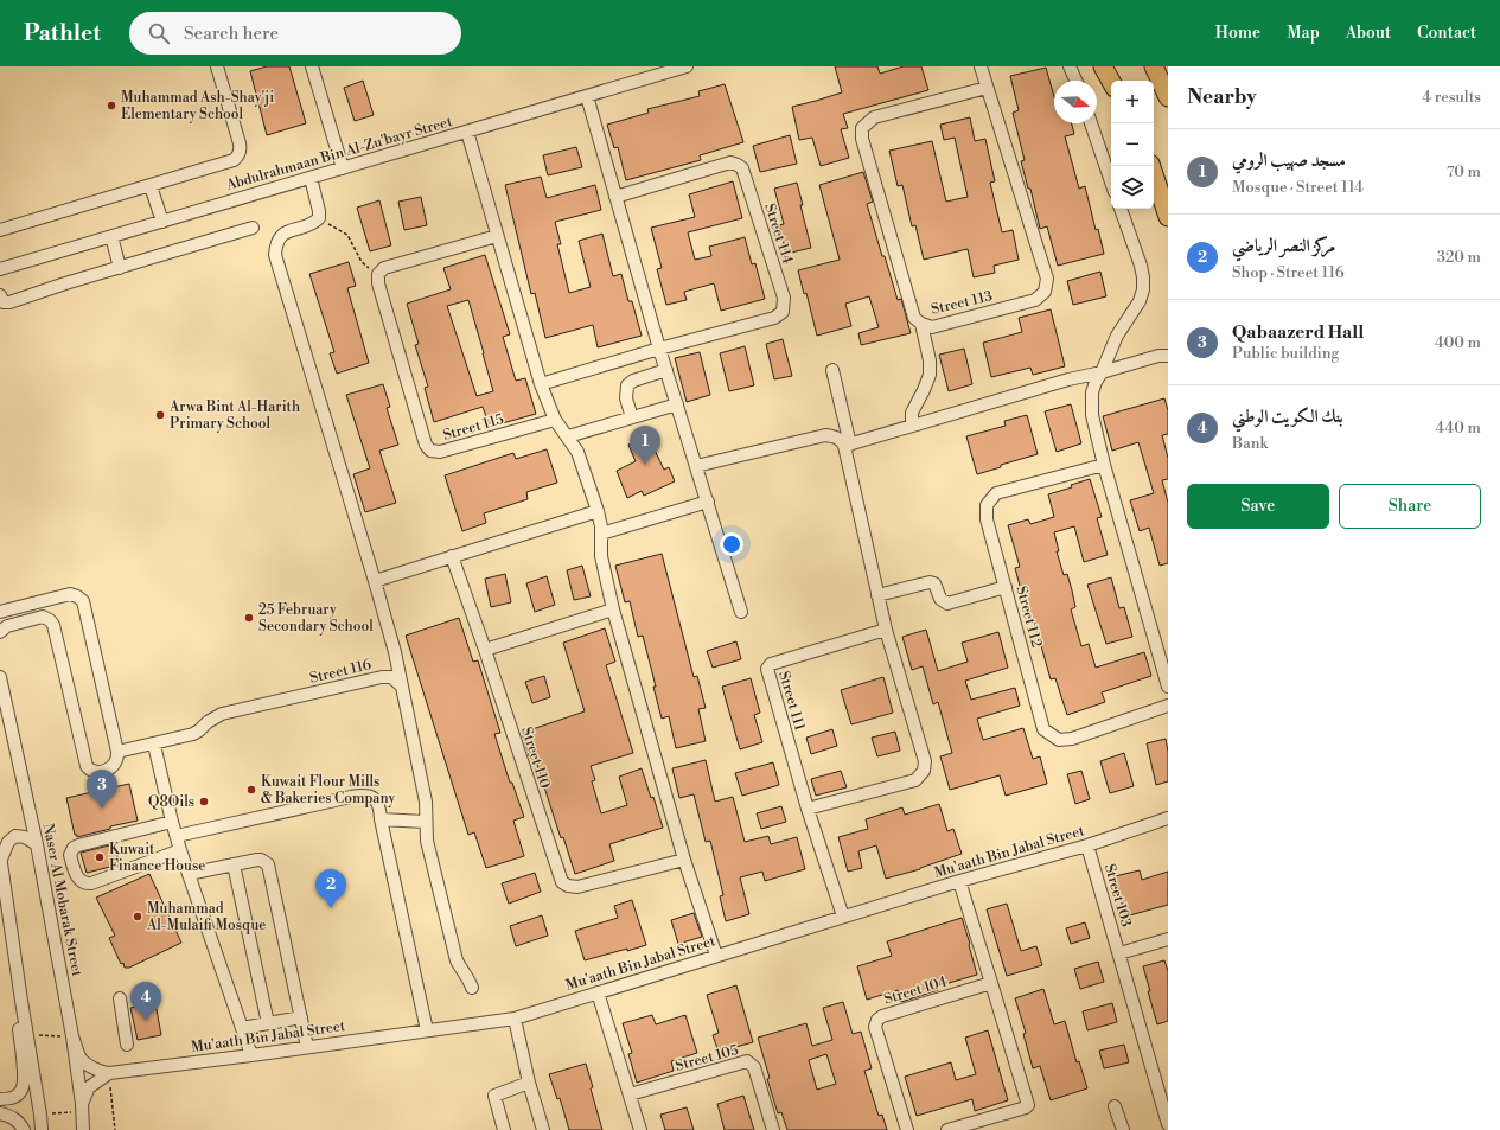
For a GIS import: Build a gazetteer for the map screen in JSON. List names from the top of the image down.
{
  "streets": {
    "street": [
      "Abdulrahmaan Bin Al-Zu'bayr Street",
      "Street 114",
      "Street 113",
      "Street 115",
      "Street 112",
      "Street 116",
      "Street 111",
      "Street 110",
      "Mu'aath Bin Jabal Street",
      "Street 103",
      "Naser Al Mobarak Street",
      "Street 104",
      "Street 105"
    ]
  },
  "crossings": [
    ["Street 111", "Mu'aath Bin Jabal Street"],
    ["Mu'aath Bin Jabal Street", "Street 103"],
    ["Mu'aath Bin Jabal Street", "Naser Al Mobarak Street"]
  ],
  "places": [
    "Muhammad Ash-Shay'ji Elementary School",
    "Arwa Bint Al-Harith Primary School",
    "25 February Secondary School",
    "Kuwait Flour Mills & Bakeries Company",
    "Q8Oils",
    "Kuwait Finance House",
    "Muhammad Al-Mulaifi Mosque"
  ],
  "north": "right",
  "page": {
    "header": "Pathlet",
    "search": "Search here",
    "nav": [
      "Home",
      "Map",
      "About",
      "Contact"
    ],
    "heading": ["Nearby", "4 results"],
    "map_buttons": ["+", "−"],
    "list": [
      {
        "mark": "1",
        "name": "مسجد صهيب الرومي",
        "note": "Mosque · Street 114",
        "value": "70 m"
      },
      {
        "mark": "2",
        "name": "مركز النصر الرياضي",
        "note": "Shop · Street 116",
        "value": "320 m"
      },
      {
        "mark": "3",
        "name": "Qabaazerd Hall",
        "note": "Public building",
        "value": "400 m"
      },
      {
        "mark": "4",
        "name": "بنك الكويت الوطني",
        "note": "Bank",
        "value": "440 m"
      }
    ],
    "pins": [
      "1",
      "3",
      "2",
      "4"
    ],
    "buttons": ["Save", "Share"]
  }
}
